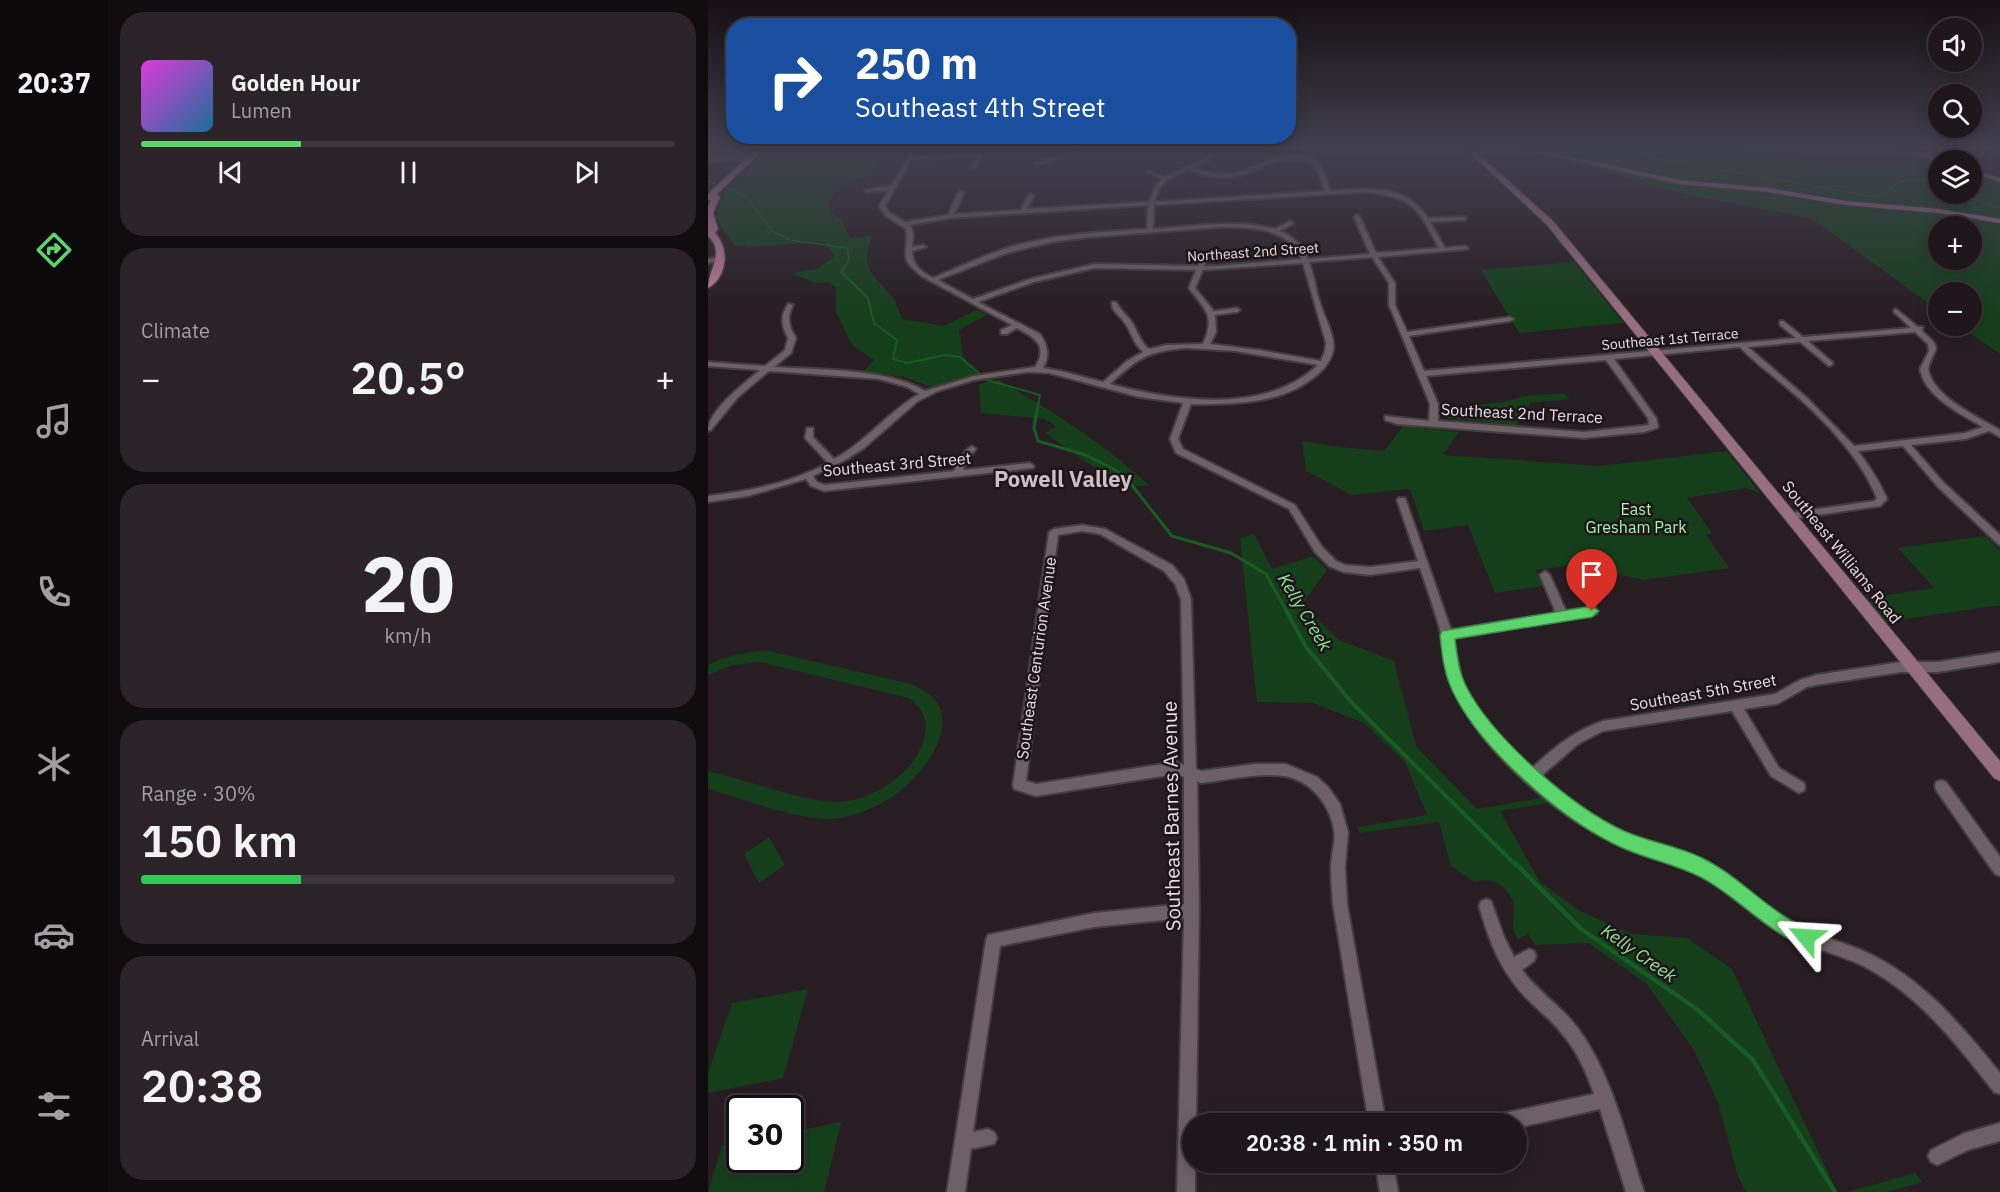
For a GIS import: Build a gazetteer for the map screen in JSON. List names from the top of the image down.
{
  "streets": {
    "street": [
      "Northeast 2nd Street",
      "Southeast 1st Terrace",
      "Southeast 2nd Terrace",
      "Southeast 3rd Street",
      "Southeast Williams Road",
      "Southeast Centurion Avenue",
      "Southeast 5th Street",
      "Southeast Barnes Avenue"
    ]
  },
  "crossings": [
    ["Southeast 1st Terrace", "Southeast 2nd Terrace"],
    ["Southeast 1st Terrace", "Southeast Williams Road"],
    ["Southeast Williams Road", "Southeast 5th Street"],
    ["Southeast Centurion Avenue", "Southeast Barnes Avenue"]
  ],
  "districts": ["Powell Valley"],
  "water": ["Kelly Creek"],
  "parks": ["East Gresham Park"],
  "page": {
    "tabs": "20:37",
    "map_buttons": ["+", "−"],
    "turn": ["250 m", "Southeast 4th Street"],
    "song": ["Golden Hour", "Lumen"],
    "tile": [
      "Climate",
      ["20", "km/h"],
      ["Range · 30%", "150 km"],
      ["Arrival", "20:38"]
    ],
    "heat": ["−", "20.5°", "+"],
    "limit": "30",
    "trip": "20:38 · 1 min · 350 m"
  }
}
